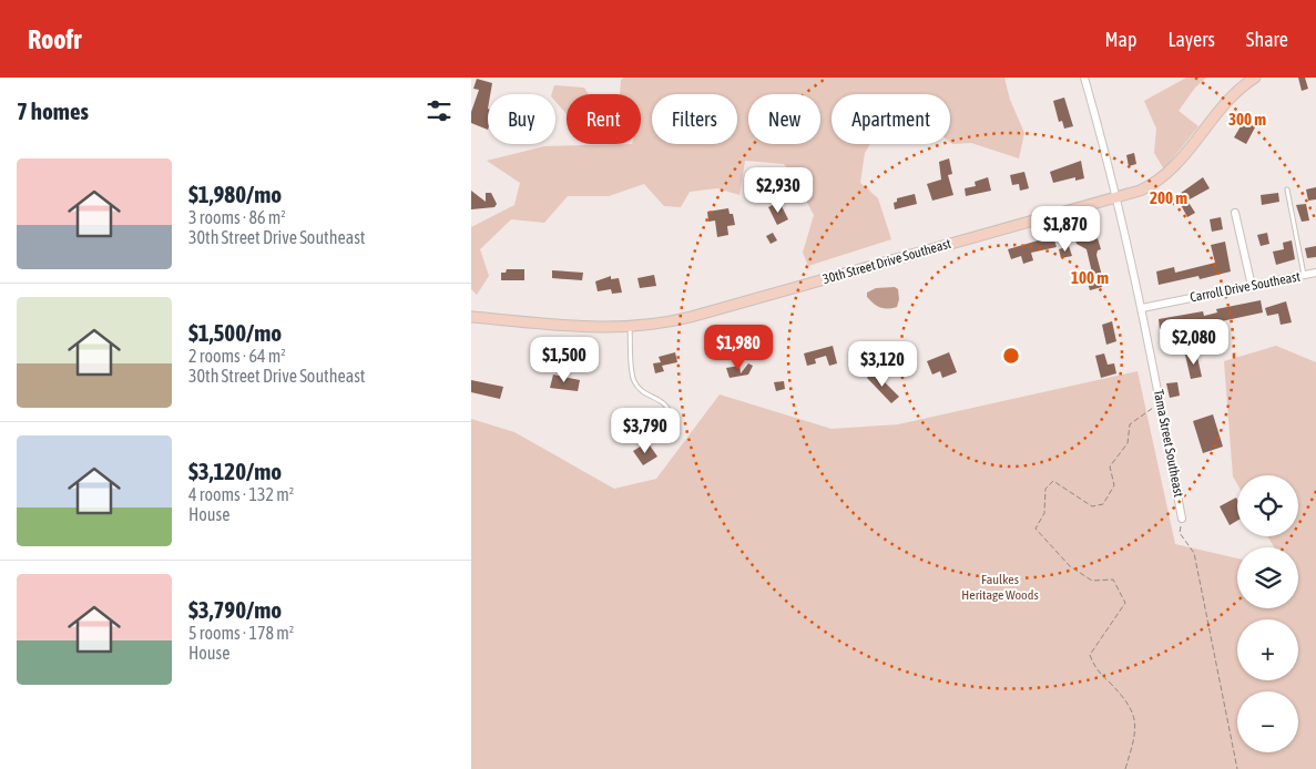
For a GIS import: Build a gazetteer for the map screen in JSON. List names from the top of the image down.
{
  "streets": {
    "main road": ["30th Street Drive Southeast"],
    "street": ["Carroll Drive Southeast", "Tama Street Southeast"]
  },
  "crossings": [
    ["30th Street Drive Southeast", "Tama Street Southeast"],
    ["Carroll Drive Southeast", "Tama Street Southeast"]
  ],
  "parks": ["Faulkes Heritage Woods"],
  "page": {
    "header": "Roofr",
    "nav": ["Map", "Layers", "Share"],
    "heading": "7 homes",
    "chip": [
      "Buy",
      "Rent",
      "Filters",
      "New",
      "Apartment"
    ],
    "list": [
      {
        "name": "$1,980/mo",
        "note": "3 rooms · 86 m² · 30th Street Drive Southeast"
      },
      {
        "name": "$1,500/mo",
        "note": "2 rooms · 64 m² · 30th Street Drive Southeast"
      },
      {
        "name": "$3,120/mo",
        "note": "4 rooms · 132 m² · House"
      },
      {
        "name": "$3,790/mo",
        "note": "5 rooms · 178 m² · House"
      }
    ],
    "price": [
      "$2,930",
      "$1,870",
      "$2,080",
      "$1,980",
      "$1,500",
      "$3,120",
      "$3,790"
    ],
    "map_buttons": ["+", "−"]
  },
  "rings": ["300 m", "200 m", "100 m"]
}
